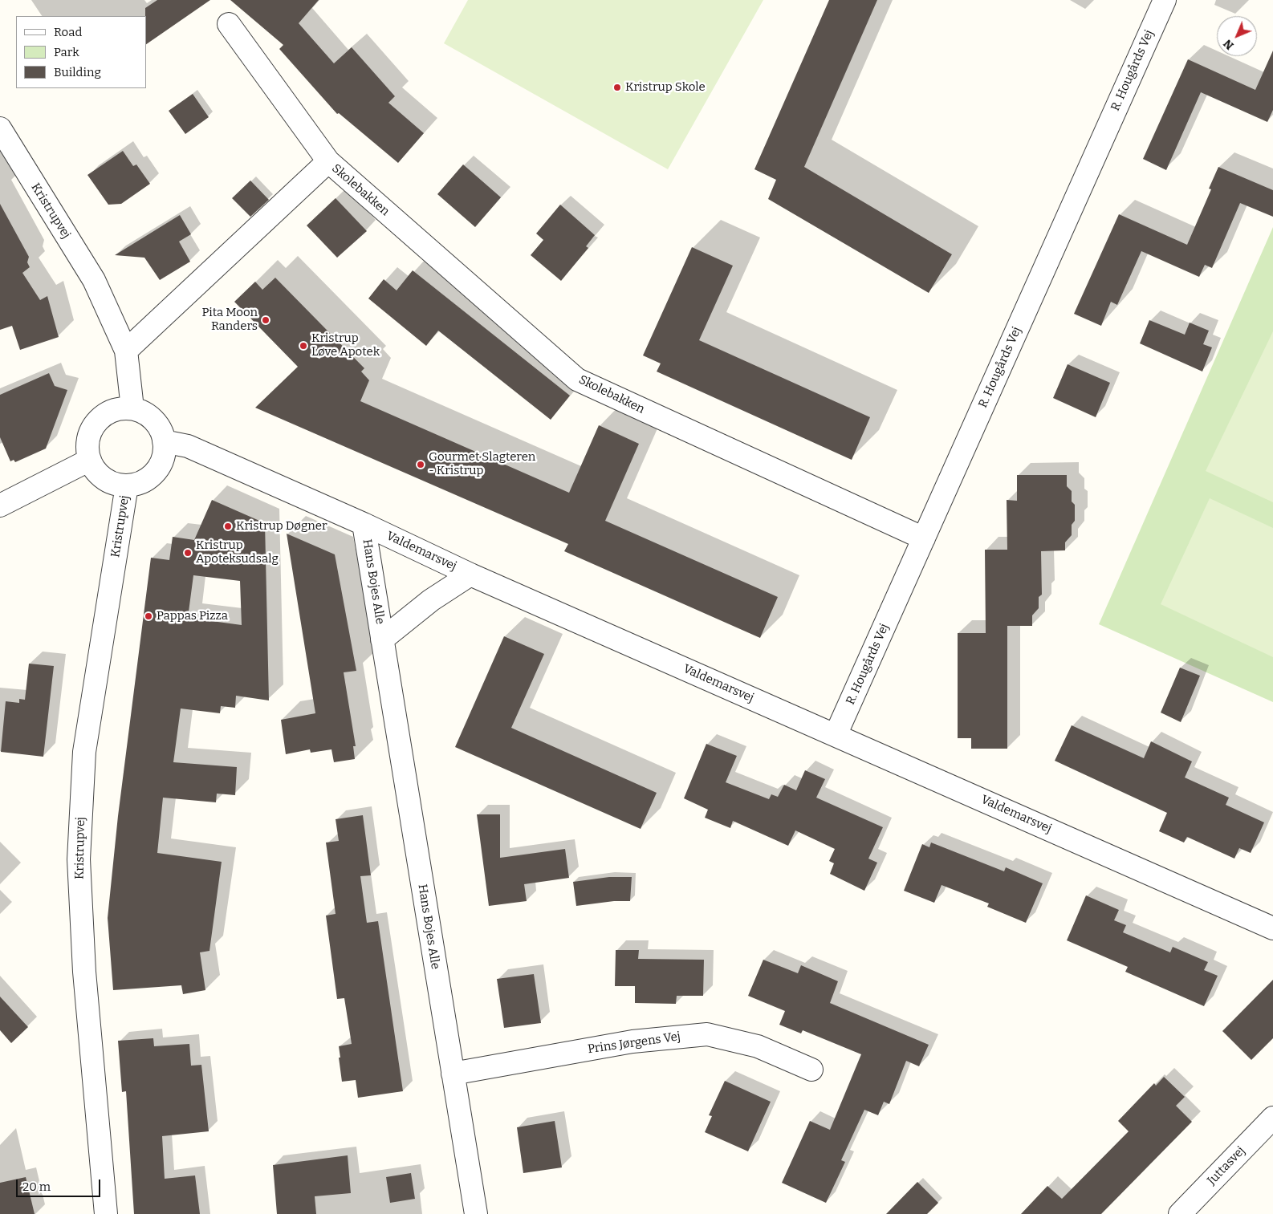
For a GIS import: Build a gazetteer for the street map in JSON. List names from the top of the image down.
{
  "streets": {
    "street": [
      "R. Hougårds Vej",
      "Skolebakken",
      "Kristrupvej",
      "Valdemarsvej",
      "Hans Bojes Alle",
      "Prins Jørgens Vej",
      "Juttasvej"
    ]
  },
  "crossings": [
    ["R. Hougårds Vej", "Skolebakken"],
    ["R. Hougårds Vej", "Valdemarsvej"],
    ["Skolebakken", "Kristrupvej"],
    ["Kristrupvej", "Valdemarsvej"],
    ["Valdemarsvej", "Hans Bojes Alle"],
    ["Hans Bojes Alle", "Prins Jørgens Vej"]
  ],
  "places": [
    "Kristrup Skole",
    "Pita Moon Randers",
    "Kristrup Løve Apotek",
    "Gourmet Slagteren - Kristrup",
    "Kristrup Døgner",
    "Kristrup Apoteksudsalg",
    "Pappas Pizza"
  ],
  "legend": ["Road", "Park", "Building"],
  "scale_bar": "20 m",
  "north": "bottom left"
}
